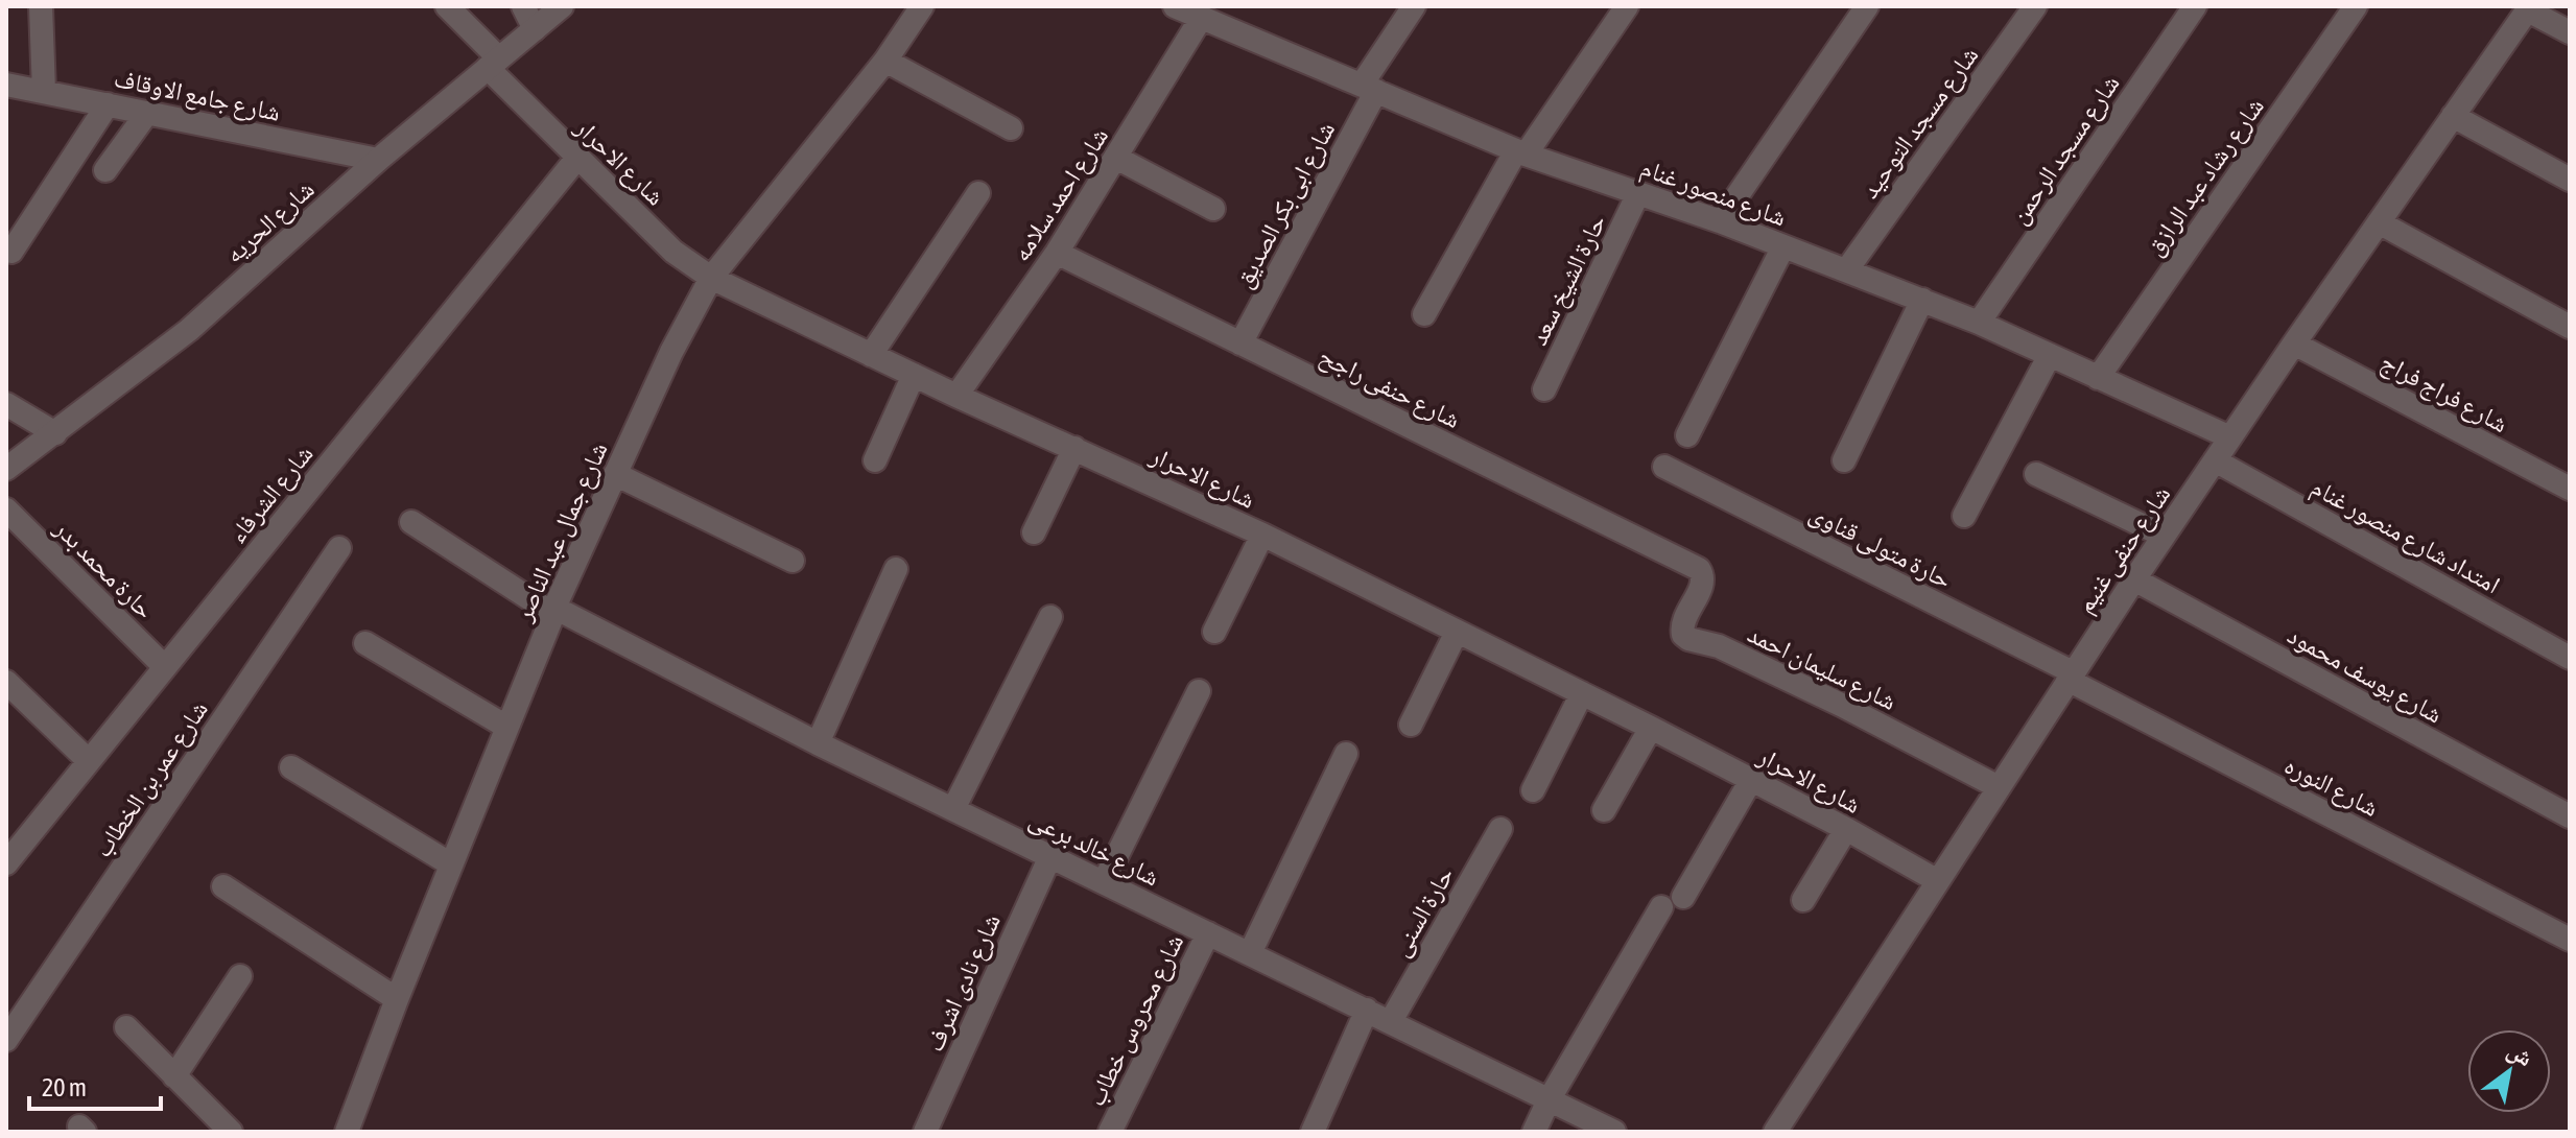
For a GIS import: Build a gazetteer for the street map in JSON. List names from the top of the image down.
{
  "streets": {
    "street": [
      "شارع جامع الاوقاف",
      "شارع مسجد التوحيد",
      "شارع مسجد الرحمن",
      "شارع الاحرار",
      "شارع رشاد عبد الرازق",
      "شارع منصور غنام",
      "شارع احمد سلامه",
      "شارع ابى بكر الصديق",
      "شارع الحريه",
      "حارة الشيخ سعد",
      "شارع حنفى راجح",
      "شارع فراج فراج",
      "شارع الشرفاء",
      "شارع جمال عبد الناصر",
      "امتداد شارع منصور غنام",
      "حارة متولى قناوى",
      "شارع حنفى غنيم",
      "حارة محمد بدر",
      "شارع سليمان احمد",
      "شارع يوسف محمود",
      "شارع عمر بن الخطاب",
      "شارع النوره",
      "شارع خالد برعى",
      "حارة السنى",
      "شارع نادى اشرف",
      "شارع محروس خطاب"
    ]
  },
  "crossings": [
    ["شارع جامع الاوقاف", "شارع الحريه"],
    ["شارع مسجد التوحيد", "شارع منصور غنام"],
    ["شارع مسجد الرحمن", "شارع منصور غنام"],
    ["شارع الاحرار", "شارع احمد سلامه"],
    ["شارع الاحرار", "شارع الحريه"],
    ["شارع الاحرار", "شارع الشرفاء"],
    ["شارع الاحرار", "شارع جمال عبد الناصر"],
    ["شارع الاحرار", "شارع حنفى غنيم"],
    ["شارع رشاد عبد الرازق", "شارع منصور غنام"],
    ["شارع منصور غنام", "شارع احمد سلامه"],
    ["شارع منصور غنام", "شارع ابى بكر الصديق"],
    ["شارع منصور غنام", "حارة الشيخ سعد"],
    ["شارع منصور غنام", "شارع حنفى غنيم"],
    ["شارع احمد سلامه", "شارع حنفى راجح"],
    ["شارع ابى بكر الصديق", "شارع حنفى راجح"],
    ["شارع حنفى راجح", "شارع سليمان احمد"],
    ["شارع فراج فراج", "شارع حنفى غنيم"],
    ["شارع الشرفاء", "حارة محمد بدر"],
    ["شارع جمال عبد الناصر", "شارع خالد برعى"],
    ["امتداد شارع منصور غنام", "شارع حنفى غنيم"],
    ["حارة متولى قناوى", "شارع حنفى غنيم"],
    ["حارة متولى قناوى", "شارع النوره"],
    ["شارع حنفى غنيم", "شارع سليمان احمد"],
    ["شارع حنفى غنيم", "شارع يوسف محمود"],
    ["شارع حنفى غنيم", "شارع النوره"],
    ["شارع خالد برعى", "حارة السنى"],
    ["شارع خالد برعى", "شارع نادى اشرف"],
    ["شارع خالد برعى", "شارع محروس خطاب"]
  ],
  "scale_bar": "20 m",
  "north": "top right"
}
